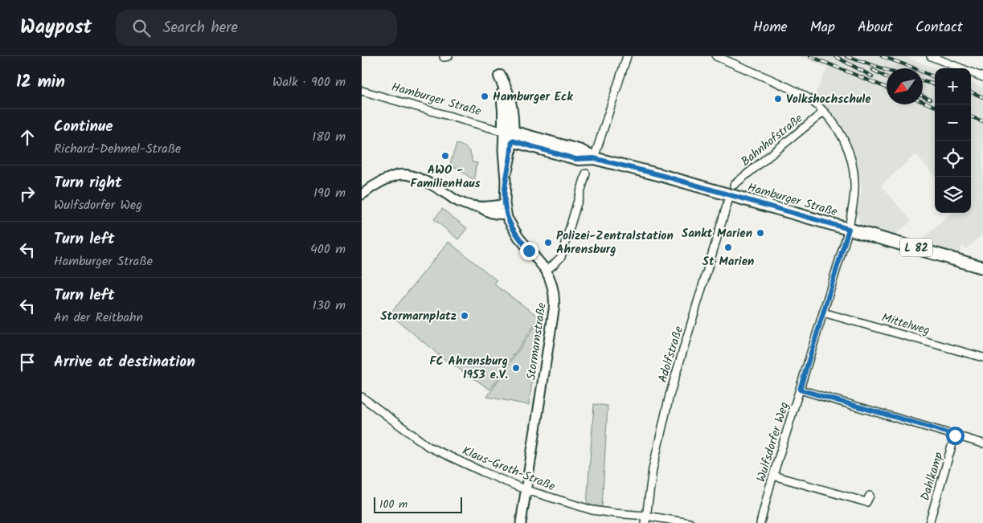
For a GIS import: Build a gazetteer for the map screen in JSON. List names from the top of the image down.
{
  "streets": {
    "main road": ["Hamburger Straße", "L 82"],
    "street": [
      "Bahnhofstraße",
      "Mittelweg",
      "Stormarnstraße",
      "Adolfstraße",
      "Wulfsdorfer Weg",
      "Klaus-Groth-Straße",
      "Dahlkamp"
    ]
  },
  "crossings": [
    ["Hamburger Straße", "Bahnhofstraße"],
    ["Hamburger Straße", "Adolfstraße"],
    ["Hamburger Straße", "Wulfsdorfer Weg"],
    ["Bahnhofstraße", "Adolfstraße"],
    ["Bahnhofstraße", "Wulfsdorfer Weg"],
    ["Mittelweg", "Wulfsdorfer Weg"],
    ["Stormarnstraße", "Klaus-Groth-Straße"],
    ["Adolfstraße", "Klaus-Groth-Straße"]
  ],
  "places": [
    "Hamburger Eck",
    "Volkshochschule",
    "AWO - FamilienHaus",
    "Sankt Marien",
    "Polizei-Zentralstation Ahrensburg",
    "St Marien",
    "Stormarnplatz",
    "FC Ahrensburg 1953 e.V."
  ],
  "scale_bar": "100 m",
  "north": "bottom left",
  "page": {
    "header": "Waypost",
    "search": "Search here",
    "nav": [
      "Home",
      "Map",
      "About",
      "Contact"
    ],
    "heading": ["12 min", "Walk · 900 m"],
    "map_buttons": ["+", "−"],
    "list": [
      ["Continue", "Richard-Dehmel-Straße", "180 m"],
      ["Turn right", "Wulfsdorfer Weg", "190 m"],
      ["Turn left", "Hamburger Straße", "400 m"],
      ["Turn left", "An der Reitbahn", "130 m"],
      "Arrive at destination"
    ],
    "scale": "100 m"
  }
}
